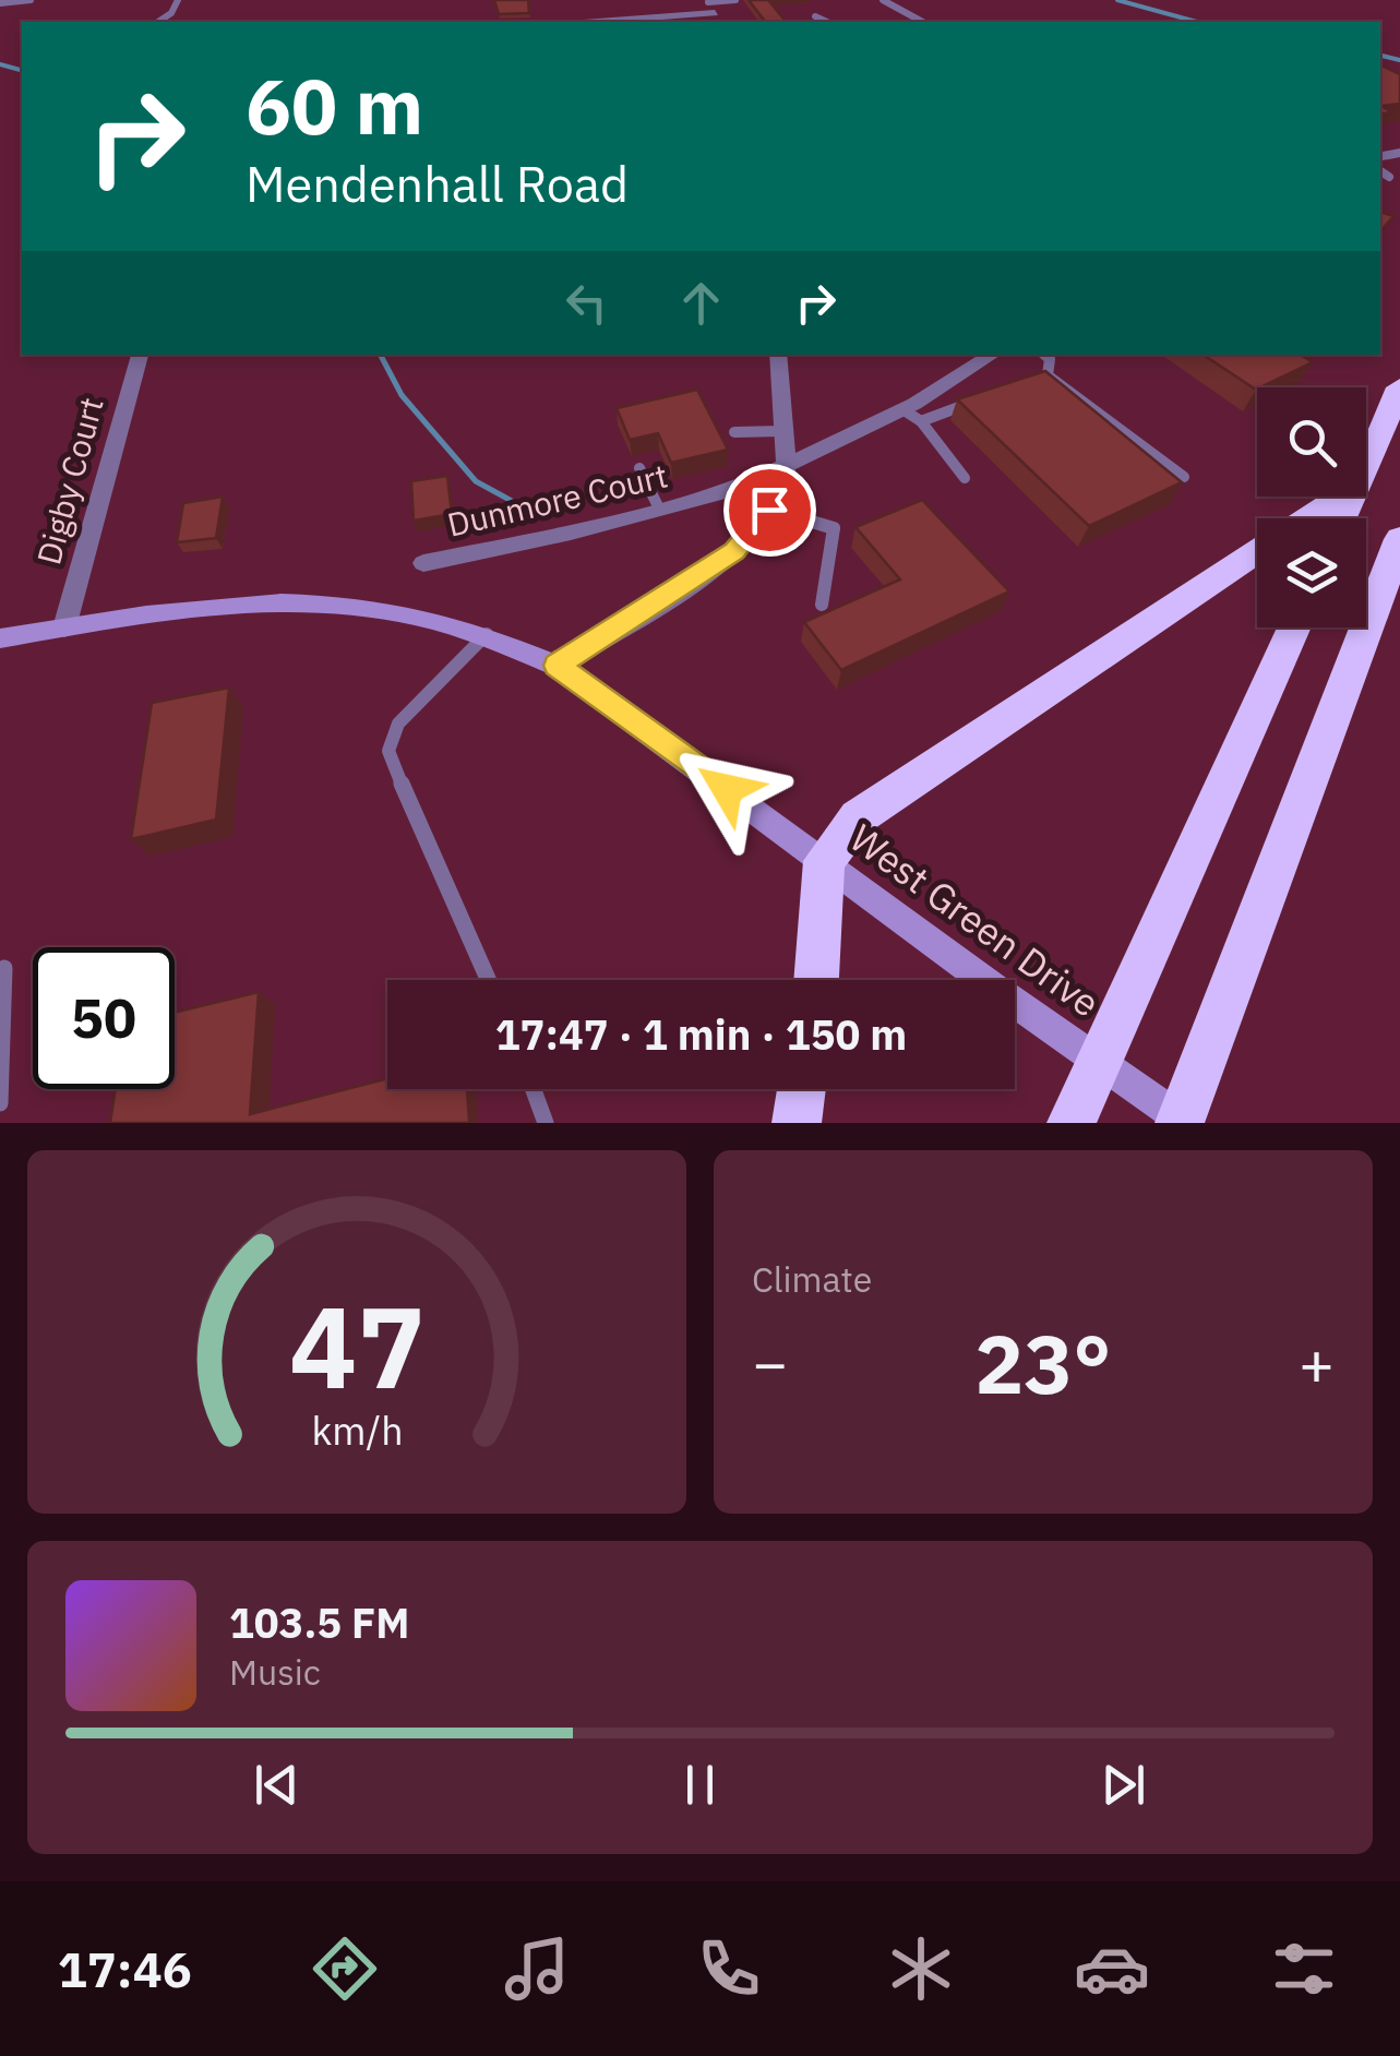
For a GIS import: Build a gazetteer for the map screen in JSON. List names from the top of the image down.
{
  "streets": {
    "main road": ["West Green Drive"],
    "street": ["Digby Court", "Dunmore Court"]
  },
  "crossings": [
    ["Digby Court", "West Green Drive"]
  ],
  "page": {
    "turn": ["60 m", "Mendenhall Road"],
    "limit": "50",
    "trip": "17:47 · 1 min · 150 m",
    "tile": "Climate",
    "heat": ["−", "23°", "+"],
    "song": ["103.5 FM", "Music"],
    "tabs": "17:46",
    "gauge": ["47", "km/h"]
  }
}
